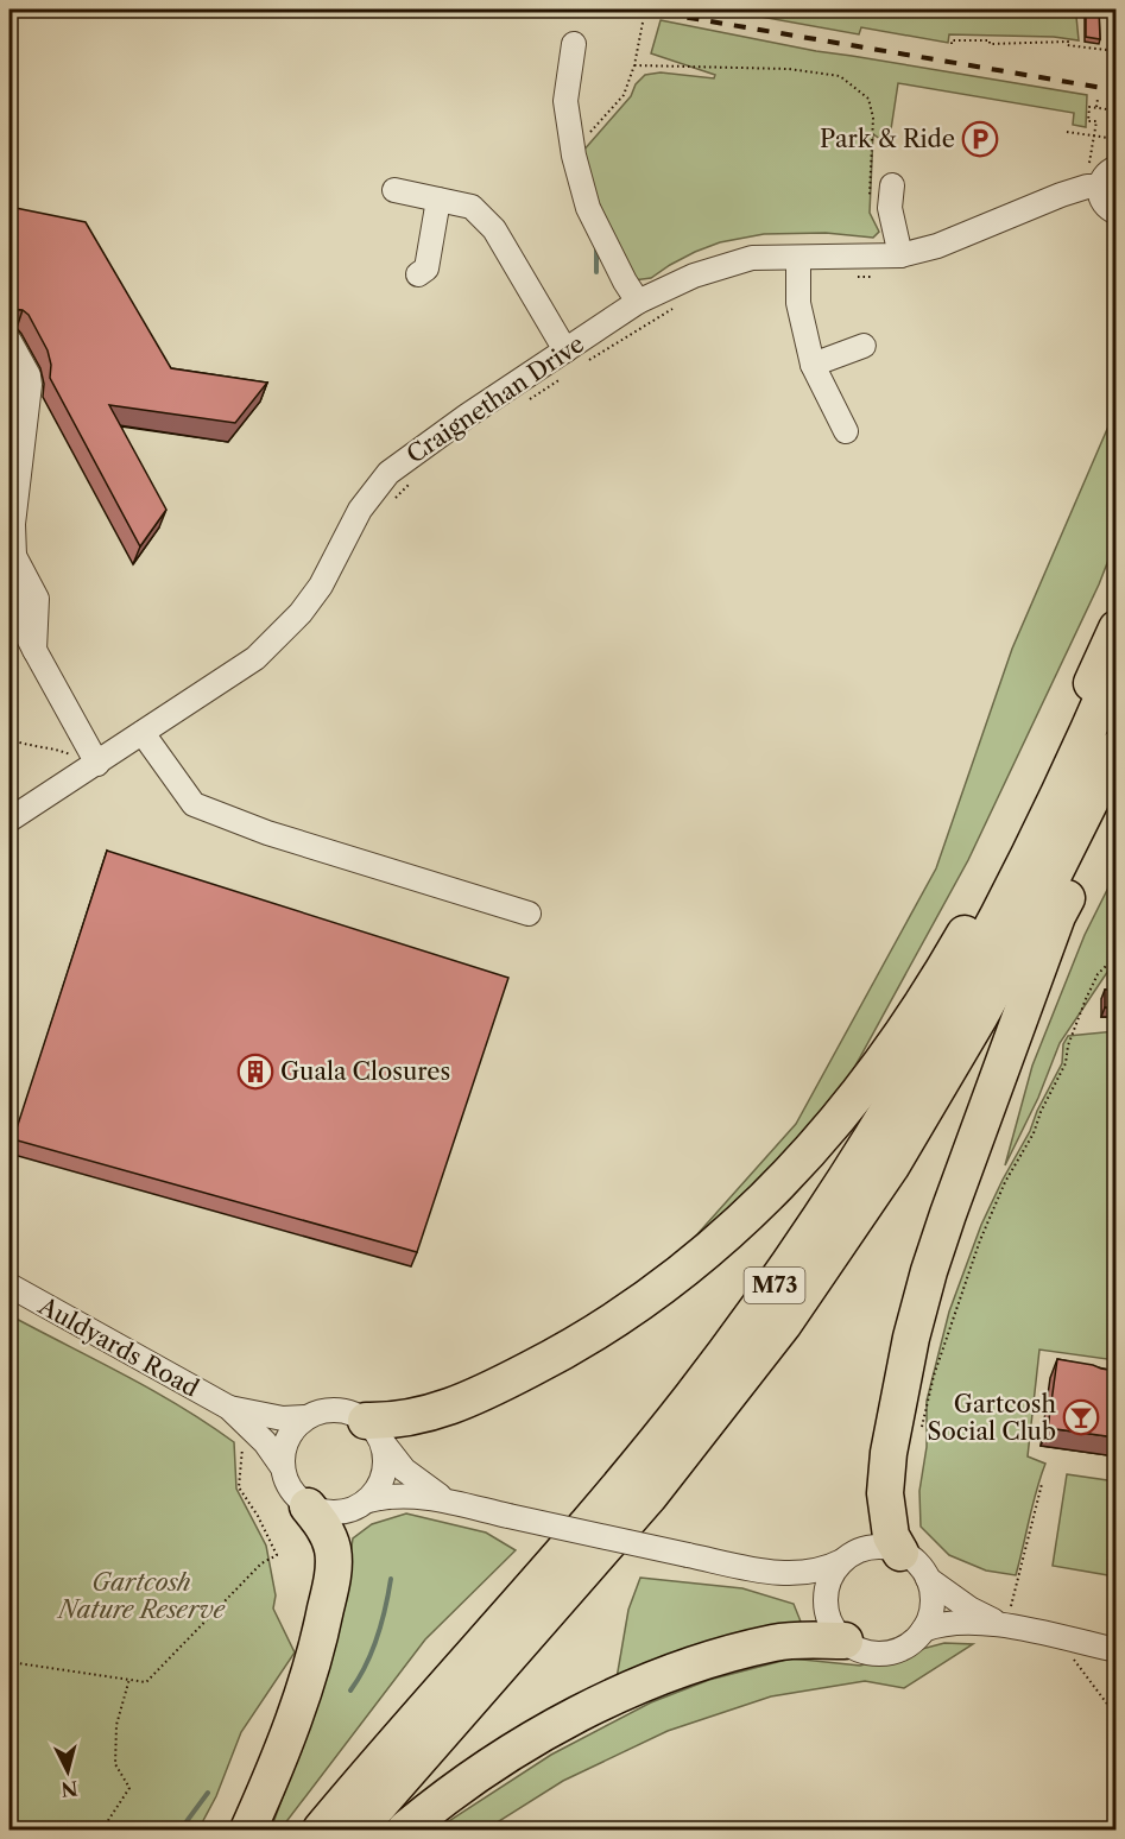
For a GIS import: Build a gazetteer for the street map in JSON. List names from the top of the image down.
{
  "streets": {
    "highway": ["M73"],
    "street": ["Craignethan Drive", "Auldyards Road"]
  },
  "parks": ["Gartcosh Nature Reserve"],
  "places": {
    "parking": ["Park & Ride"],
    "building": ["Guala Closures"],
    "bar": ["Gartcosh Social Club"]
  },
  "north": "bottom"
}
